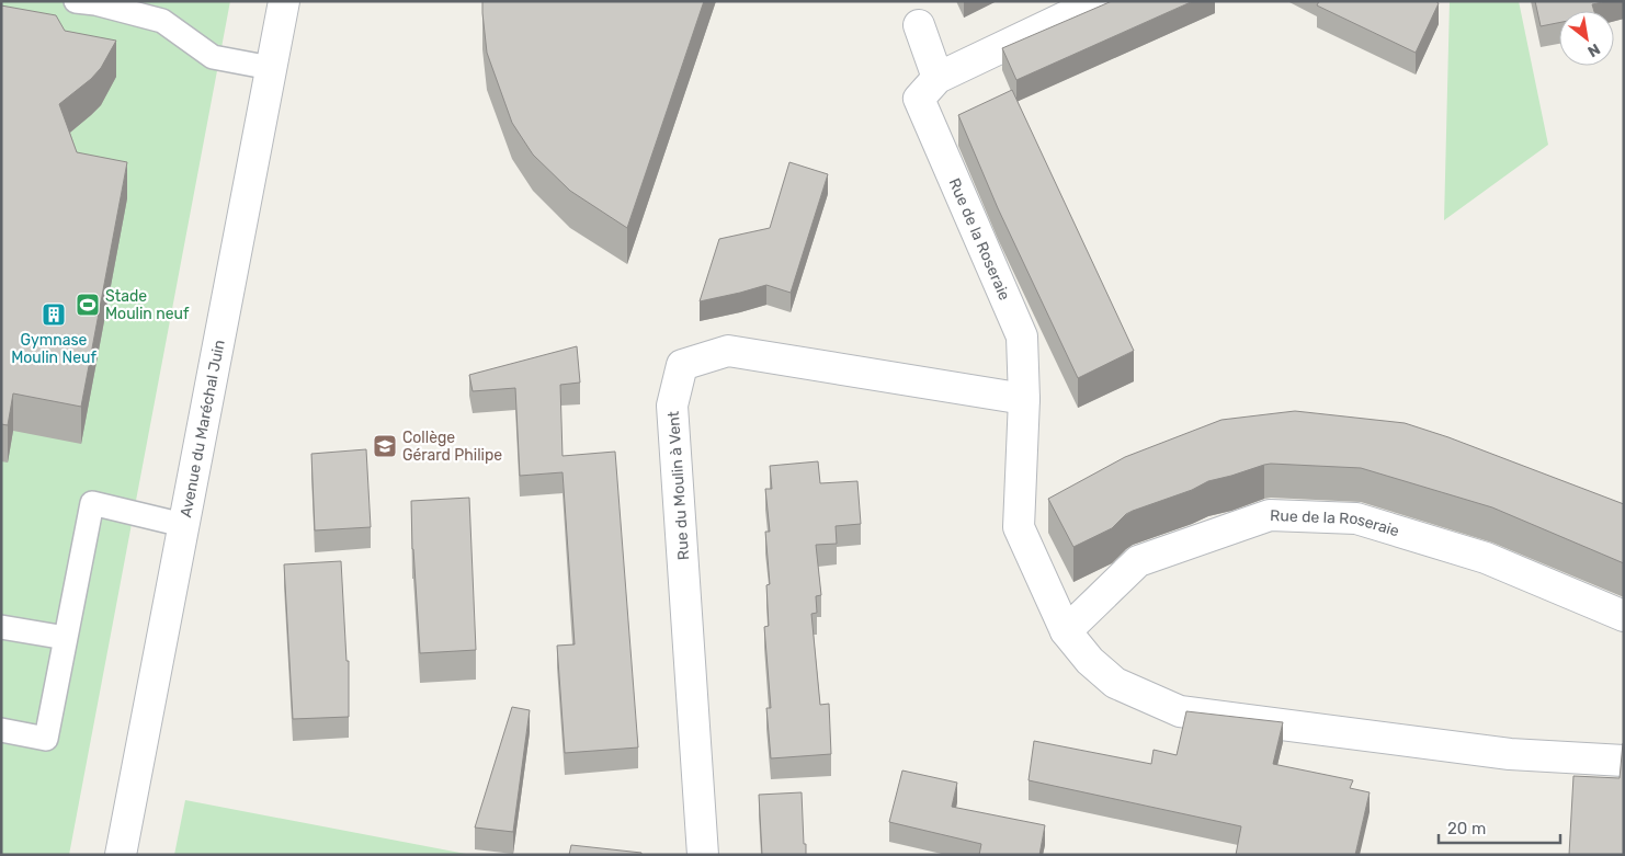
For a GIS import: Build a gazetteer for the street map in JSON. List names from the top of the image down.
{
  "streets": {
    "street": ["Rue de la Roseraie", "Avenue du Maréchal Juin", "Rue du Moulin à Vent"]
  },
  "crossings": [
    ["Rue de la Roseraie", "Rue du Moulin à Vent"]
  ],
  "places": {
    "sports": ["Stade Moulin neuf"],
    "building": ["Gymnase Moulin Neuf"],
    "school or university": ["Collège Gérard Philipe"]
  },
  "scale_bar": "20 m",
  "north": "bottom right"
}
